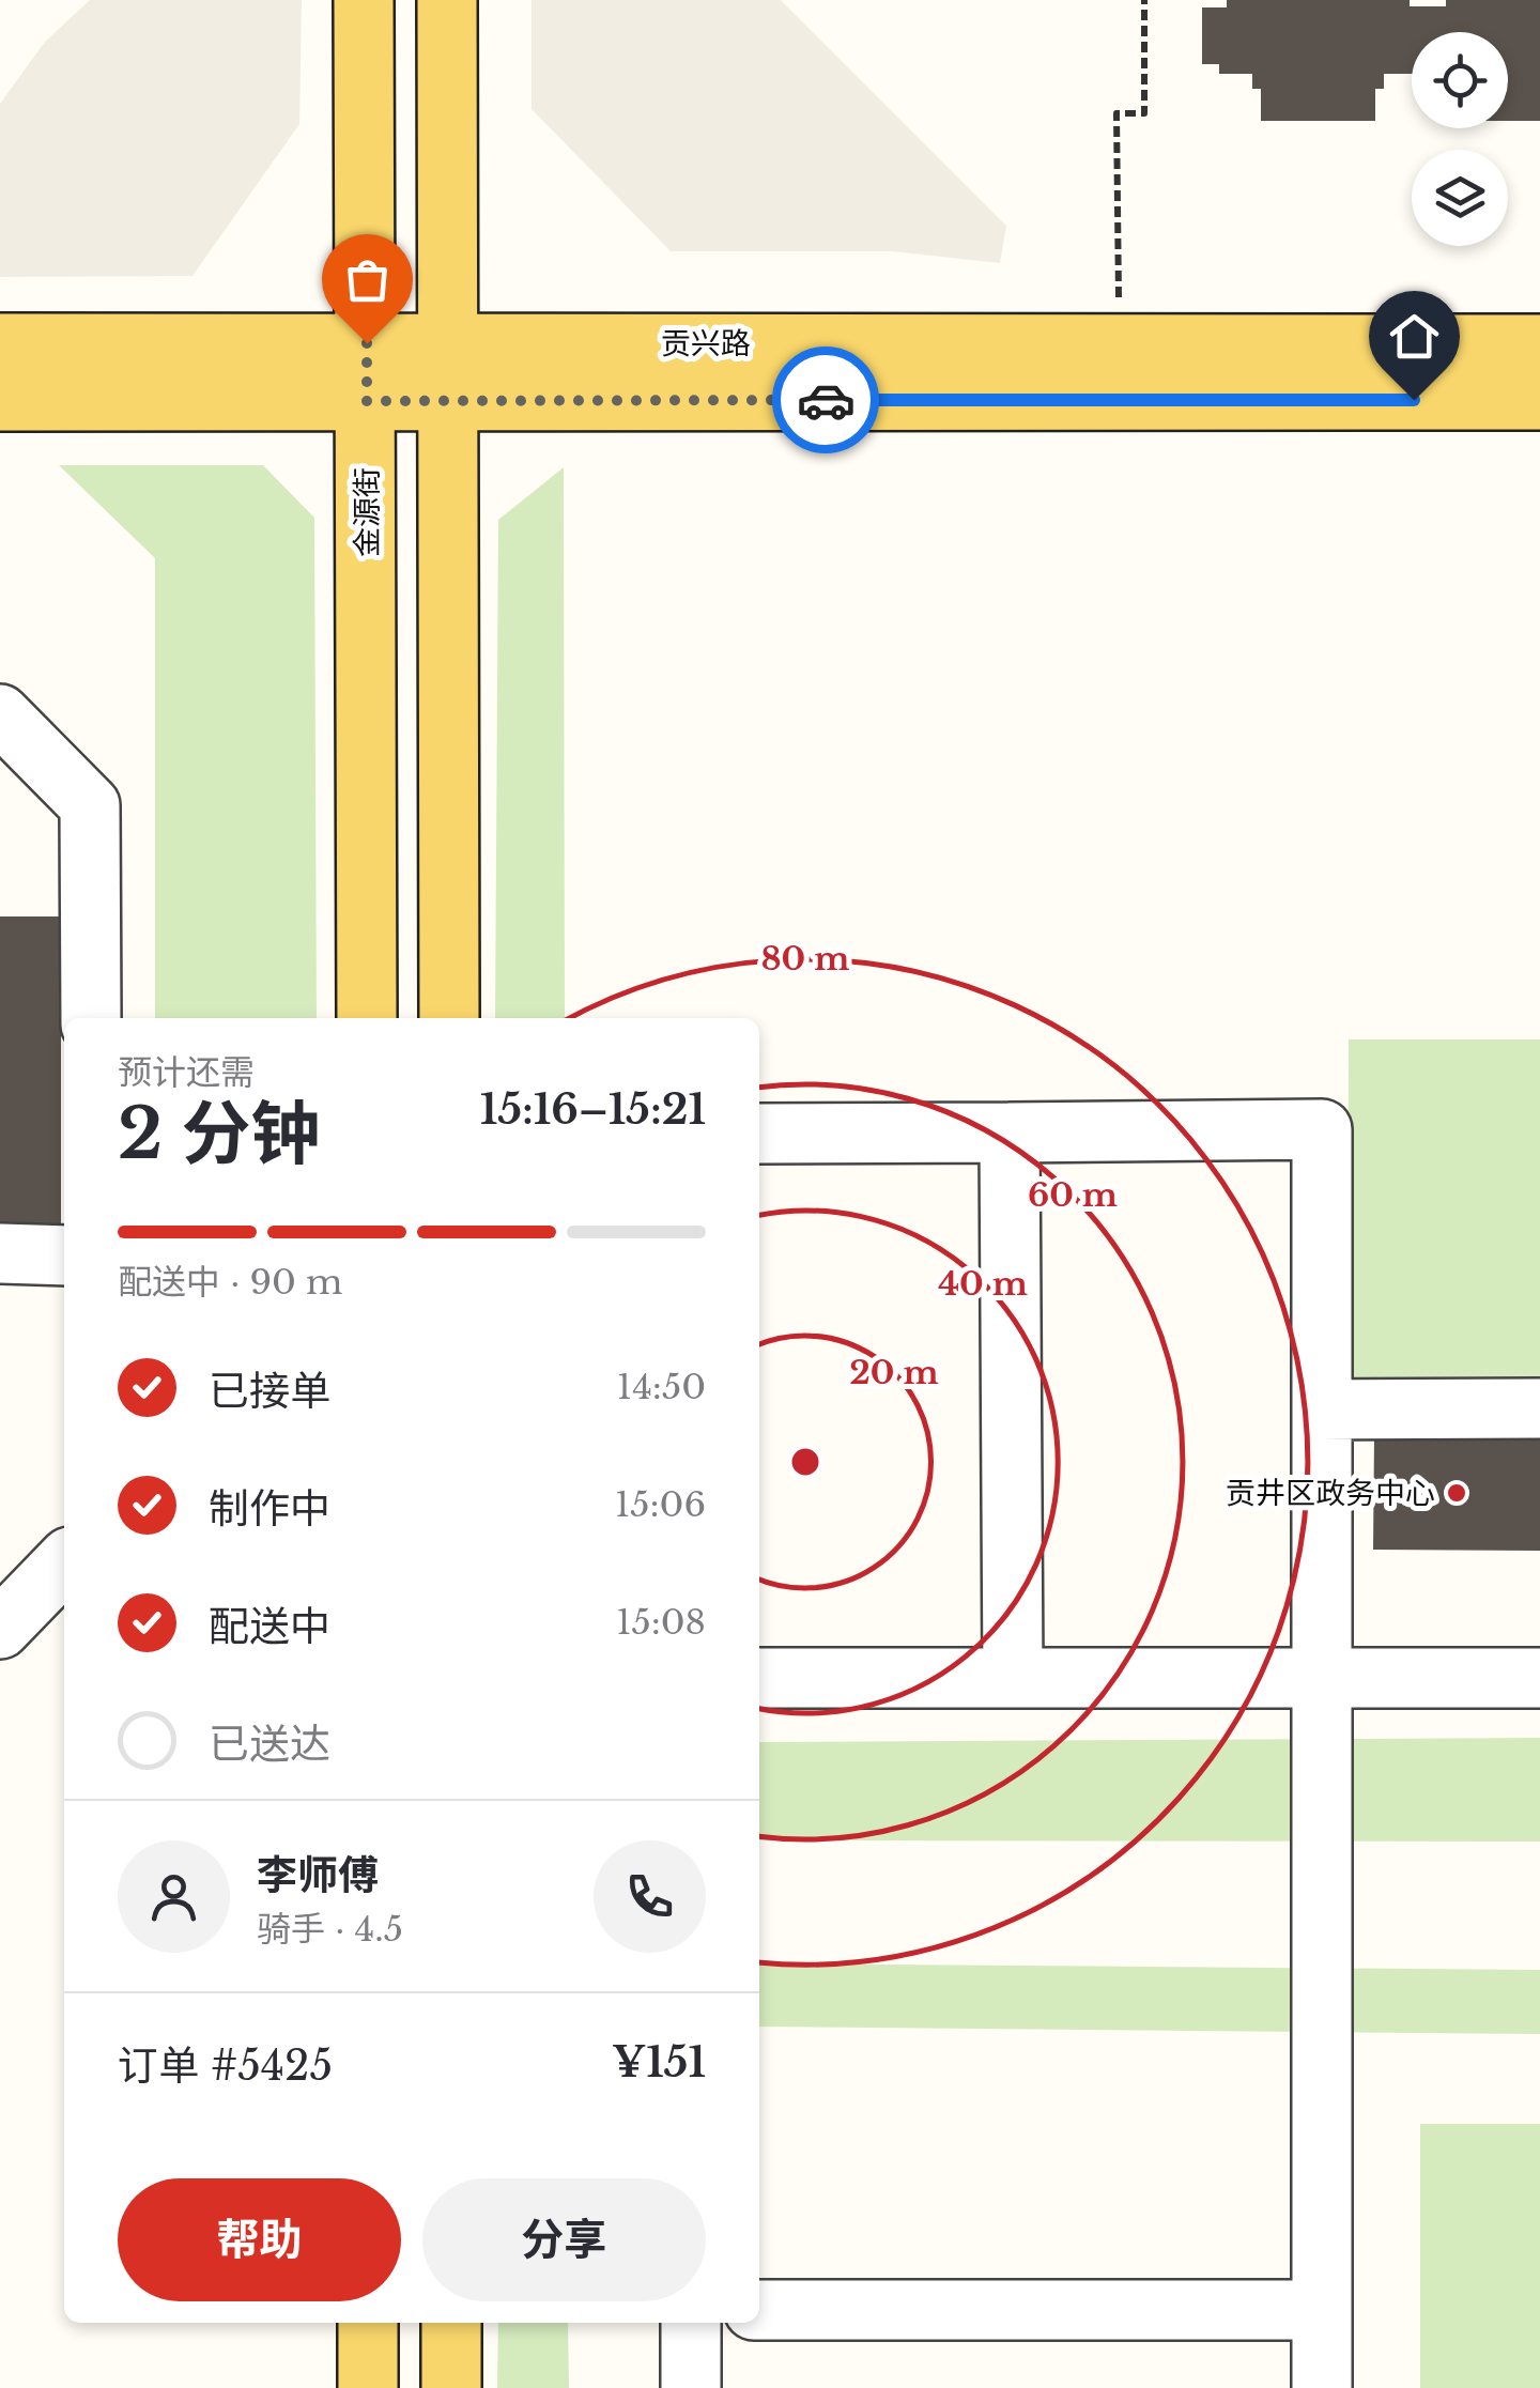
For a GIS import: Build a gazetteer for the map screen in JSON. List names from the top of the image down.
{
  "streets": {
    "main road": ["贡兴路", "金源街"]
  },
  "crossings": [
    ["贡兴路", "金源街"]
  ],
  "places": ["贡井区政务中心"],
  "page": {
    "heading": ["2 分钟", "预计还需", "15:16–15:21"],
    "panel": [
      "李师傅",
      "骑手 · 4.5",
      "订单 #5425",
      "¥151"
    ],
    "bar": "配送中 · 90 m",
    "list": [
      ["已接单", "14:50"],
      ["制作中", "15:06"],
      ["配送中", "15:08"],
      "已送达"
    ],
    "buttons": ["帮助", "分享"]
  },
  "rings": [
    "80 m",
    "60 m",
    "40 m",
    "20 m"
  ]
}
